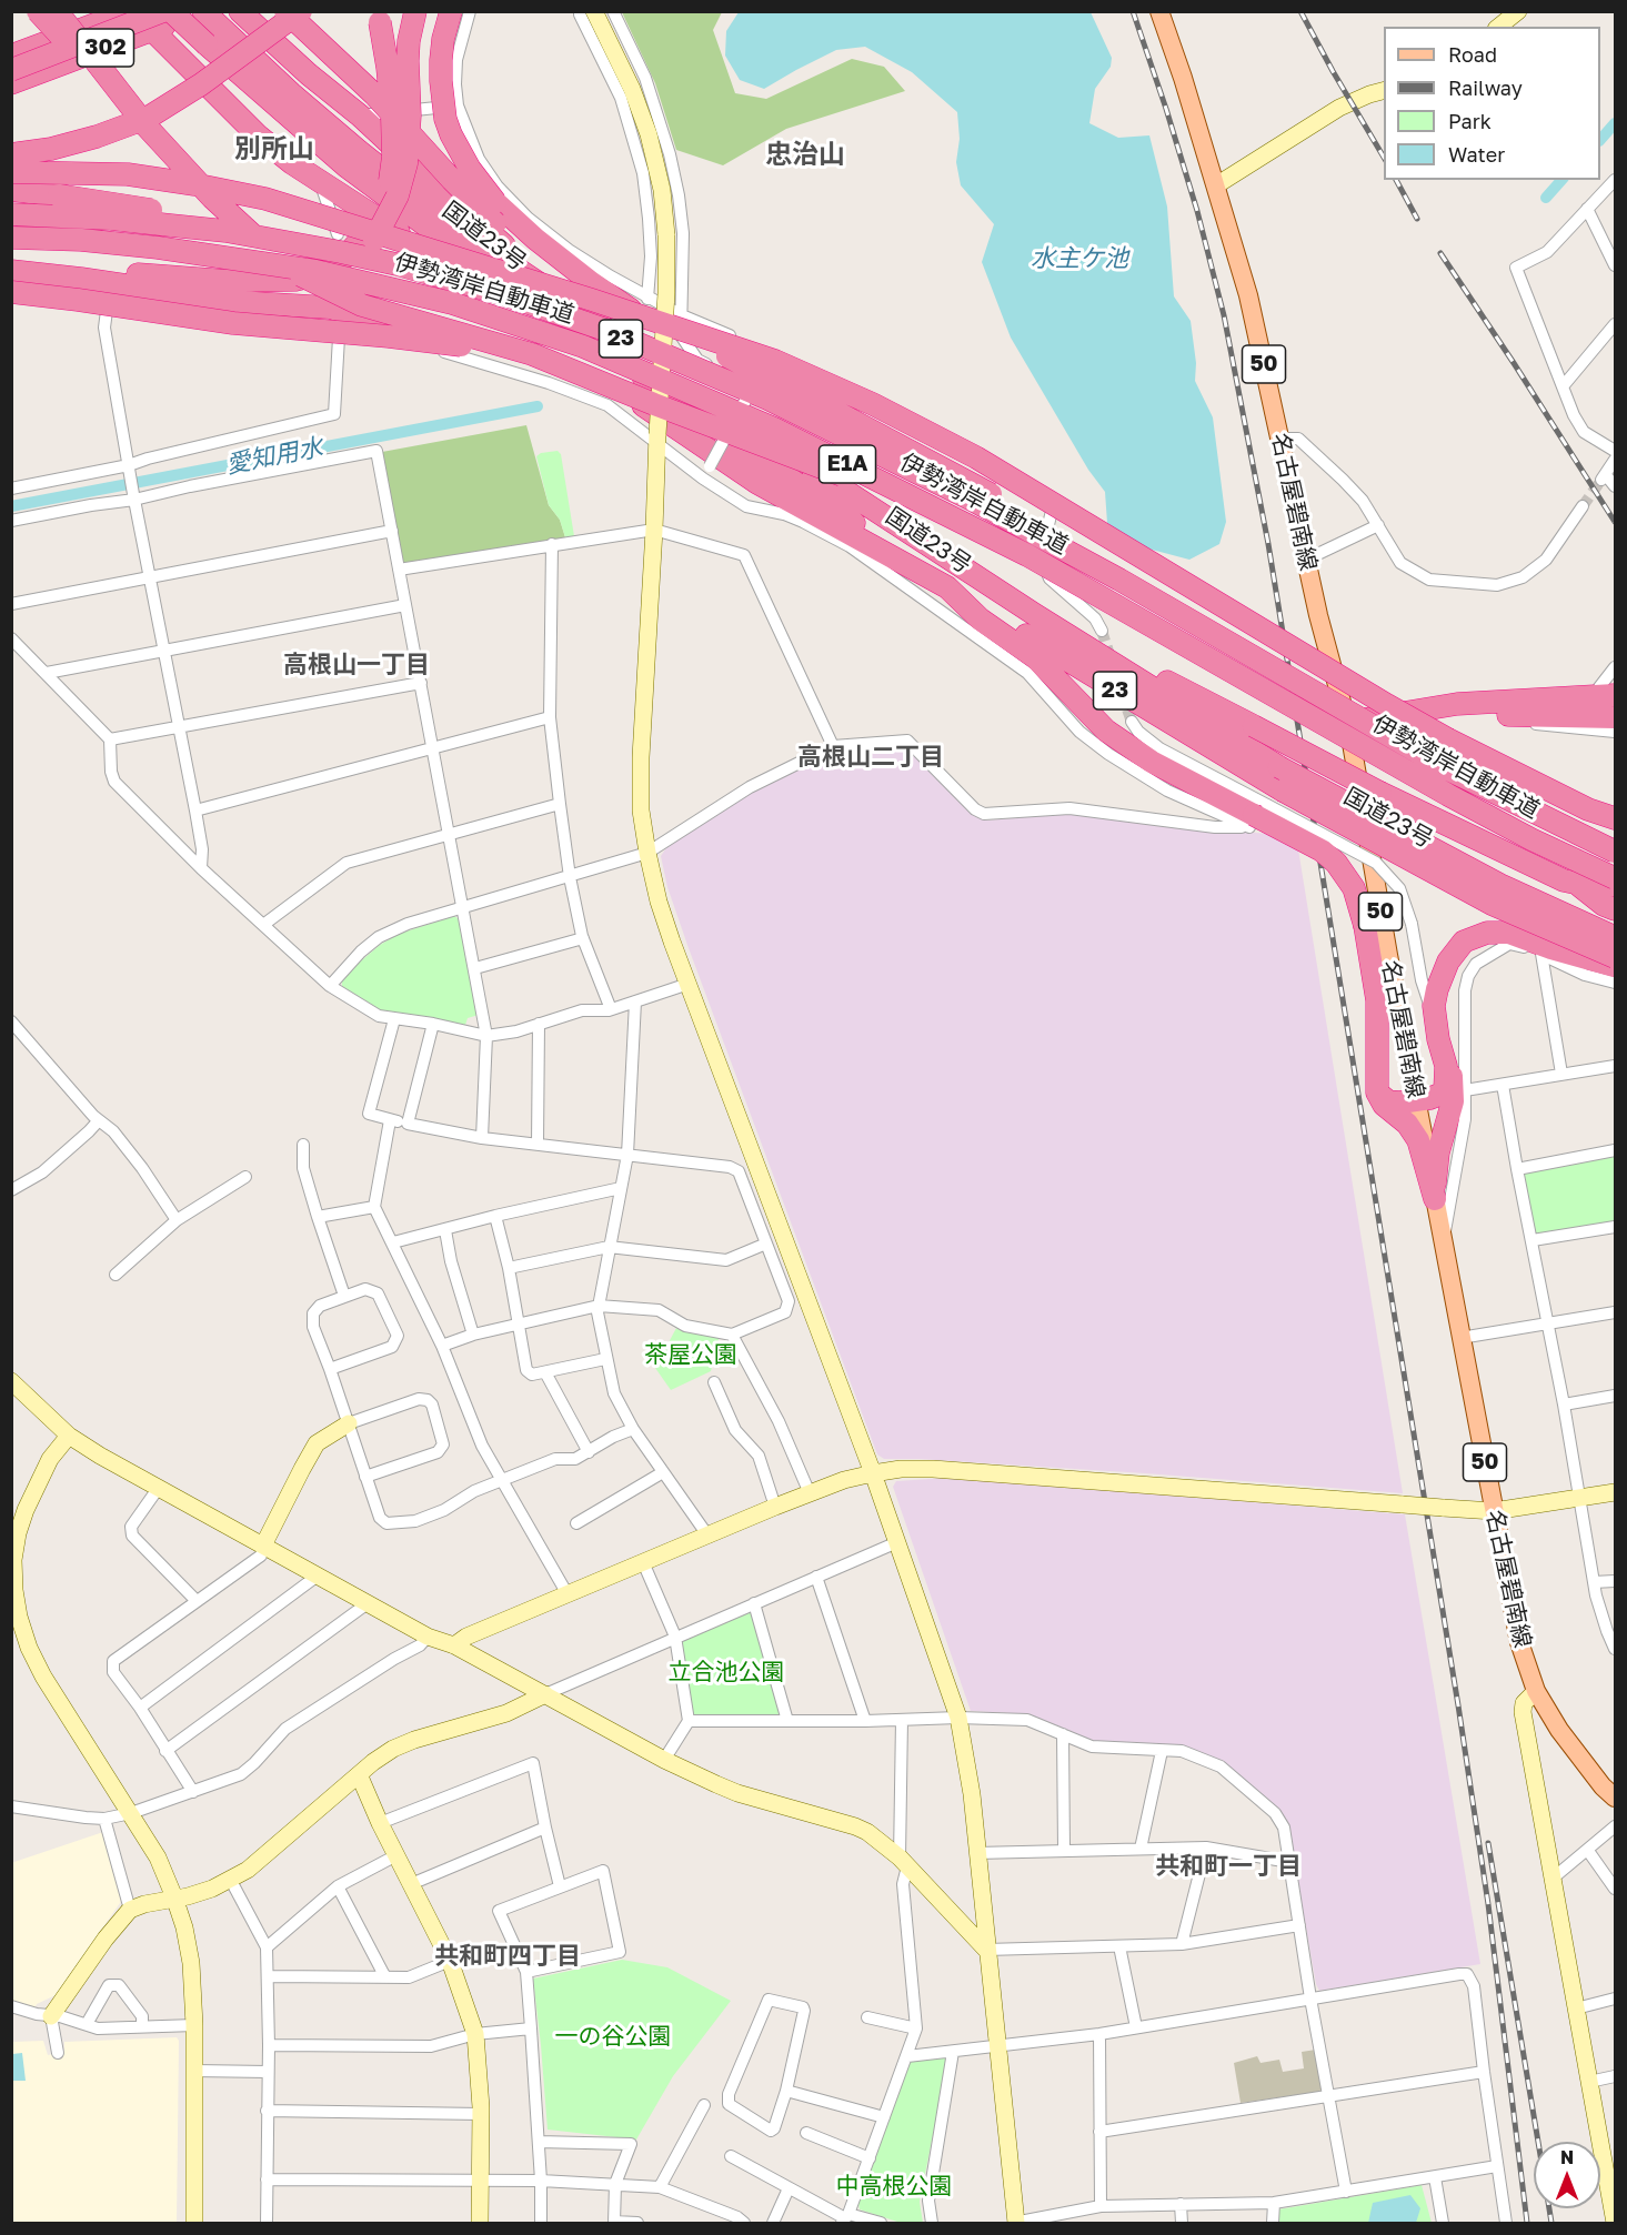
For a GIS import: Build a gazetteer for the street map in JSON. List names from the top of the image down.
{
  "streets": {
    "highway": [
      "302",
      "国道23号",
      "伊勢湾岸自動車道",
      "23",
      "E1A"
    ],
    "main road": ["50", "名古屋碧南線"]
  },
  "districts": [
    "別所山",
    "忠治山",
    "高根山一丁目",
    "高根山二丁目",
    "共和町一丁目",
    "共和町四丁目"
  ],
  "water": ["水主ケ池", "愛知用水"],
  "parks": [
    "茶屋公園",
    "立合池公園",
    "一の谷公園",
    "中高根公園"
  ],
  "legend": [
    "Road",
    "Railway",
    "Park",
    "Water"
  ],
  "north": "top"
}
